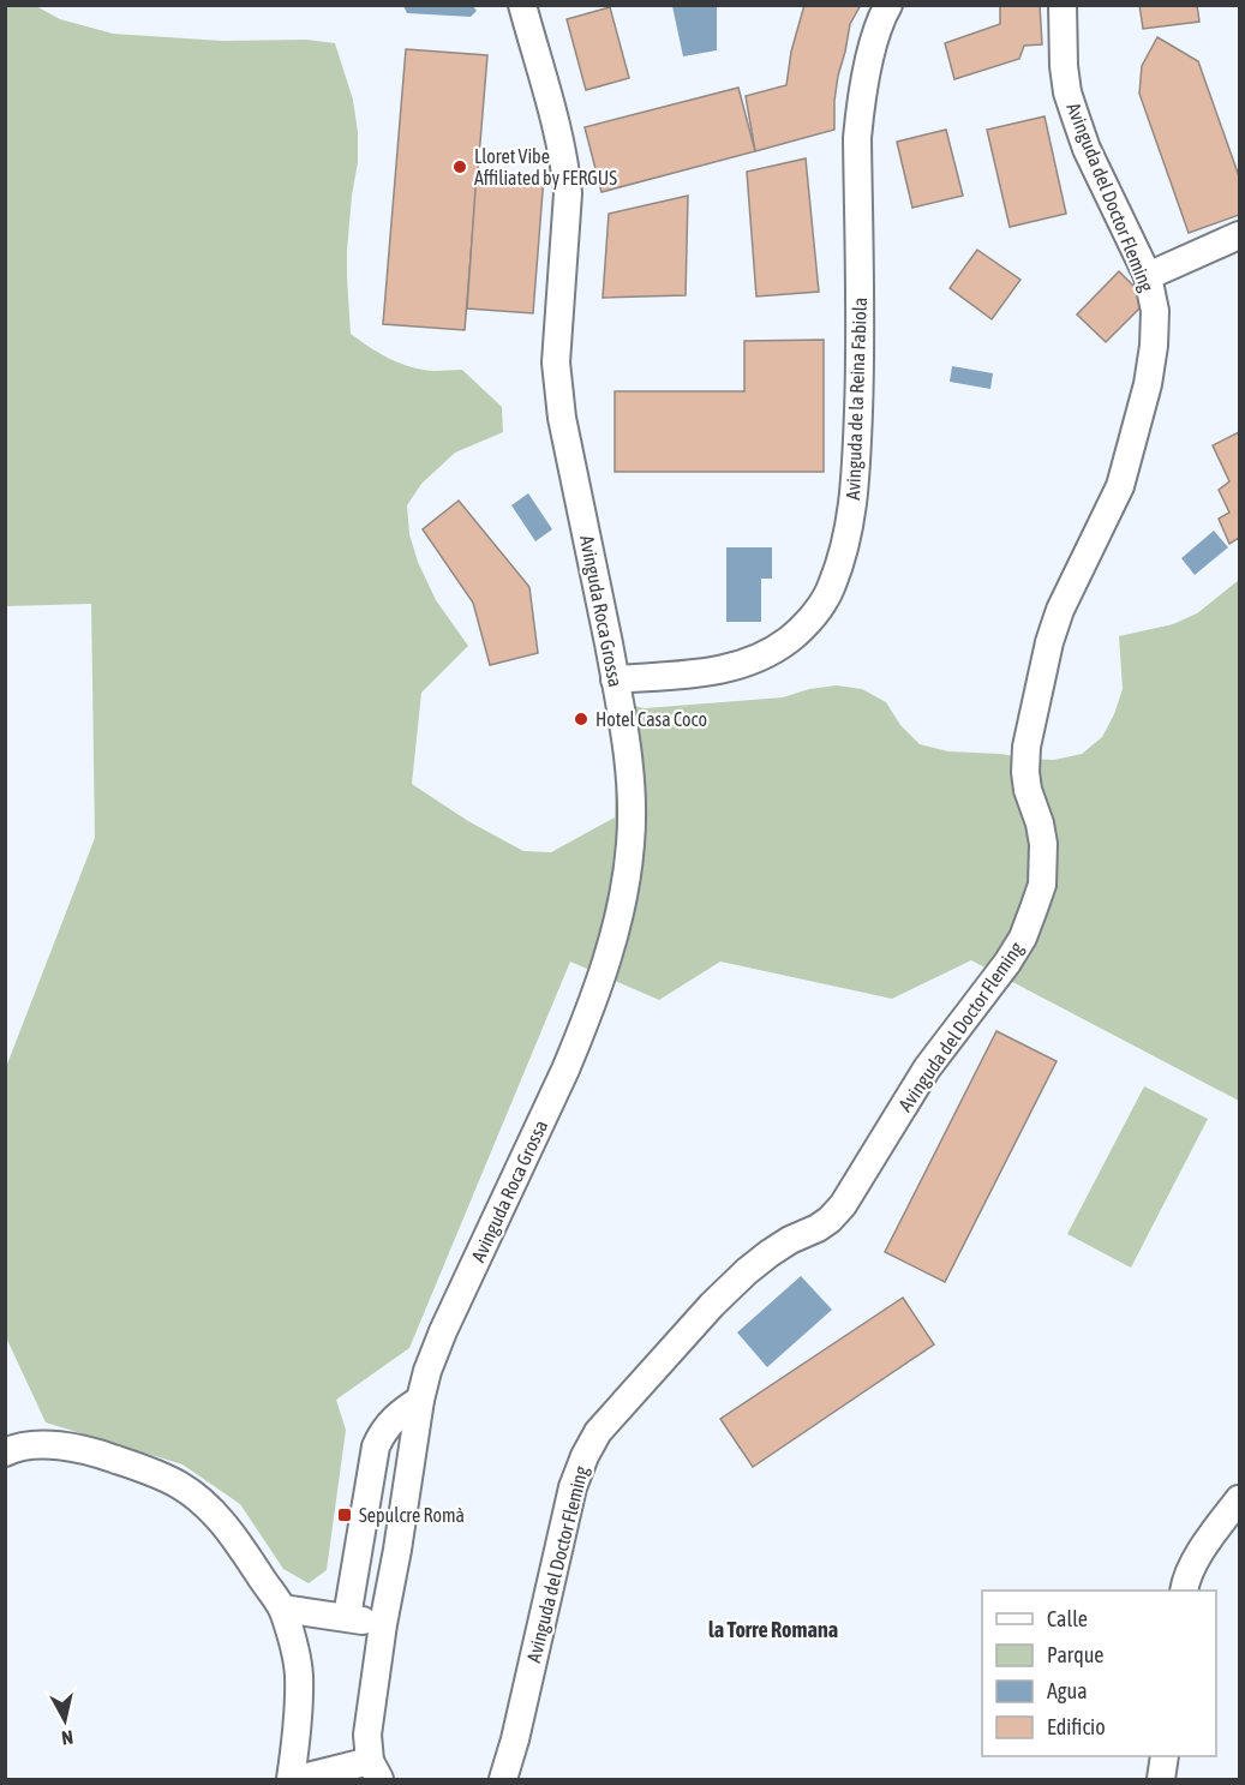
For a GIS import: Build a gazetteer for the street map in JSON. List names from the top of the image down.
{
  "streets": {
    "street": ["Avinguda del Doctor Fleming", "Avinguda de la Reina Fabiola", "Avinguda Roca Grossa"]
  },
  "crossings": [
    ["Avinguda de la Reina Fabiola", "Avinguda Roca Grossa"]
  ],
  "districts": ["la Torre Romana"],
  "places": {
    "other": ["Lloret Vibe Affiliated by FERGUS", "Hotel Casa Coco"],
    "transit": ["Sepulcre Romà"]
  },
  "legend": [
    "Calle",
    "Parque",
    "Agua",
    "Edificio"
  ],
  "north": "bottom"
}
